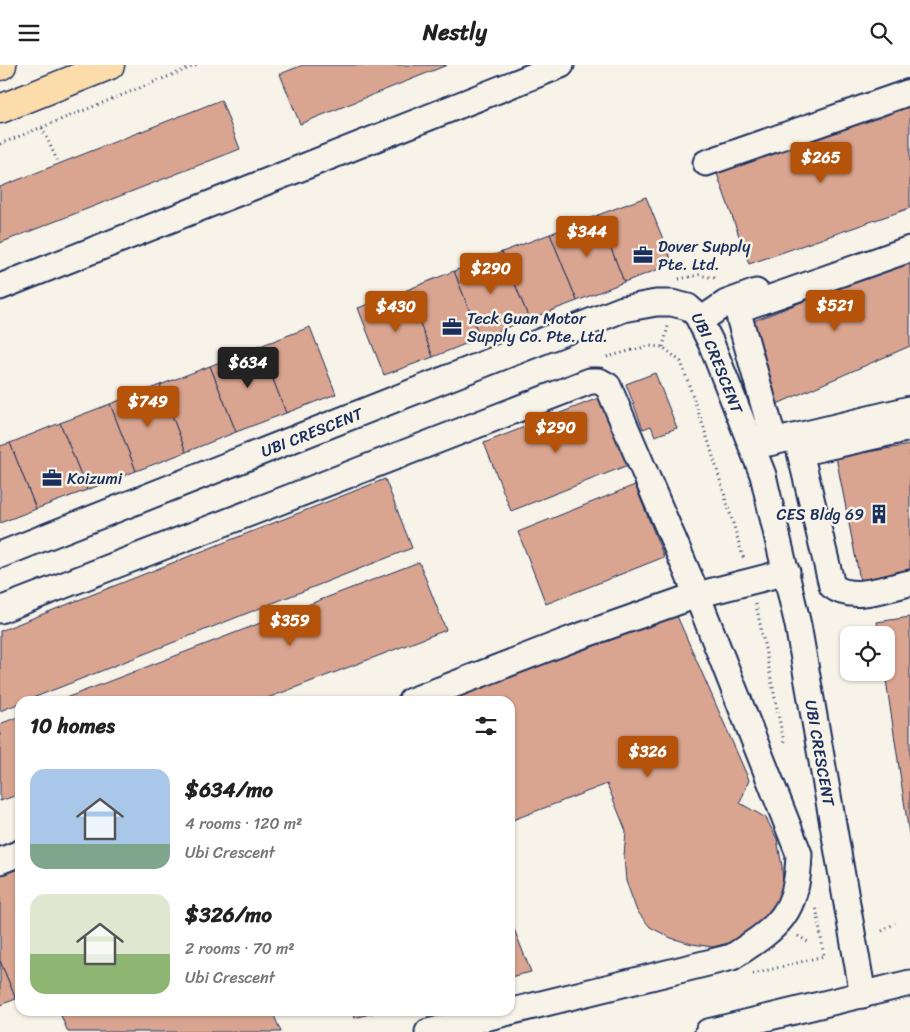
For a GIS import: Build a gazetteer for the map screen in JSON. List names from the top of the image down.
{
  "streets": {
    "street": ["UBI CRESCENT"]
  },
  "places": {
    "office": ["Dover Supply Pte. Ltd.", "Teck Guan Motor Supply Co. Pte. Ltd.", "Koizumi"],
    "building": ["CES Bldg 69"]
  },
  "page": {
    "header": "Nestly",
    "price": [
      "$265",
      "$344",
      "$290",
      "$521",
      "$430",
      "$634",
      "$749",
      "$290",
      "$359",
      "$326"
    ],
    "heading": "10 homes",
    "list": [
      {
        "name": "$634/mo",
        "note": "4 rooms · 120 m² · Ubi Crescent"
      },
      {
        "name": "$326/mo",
        "note": "2 rooms · 70 m² · Ubi Crescent"
      }
    ]
  }
}
